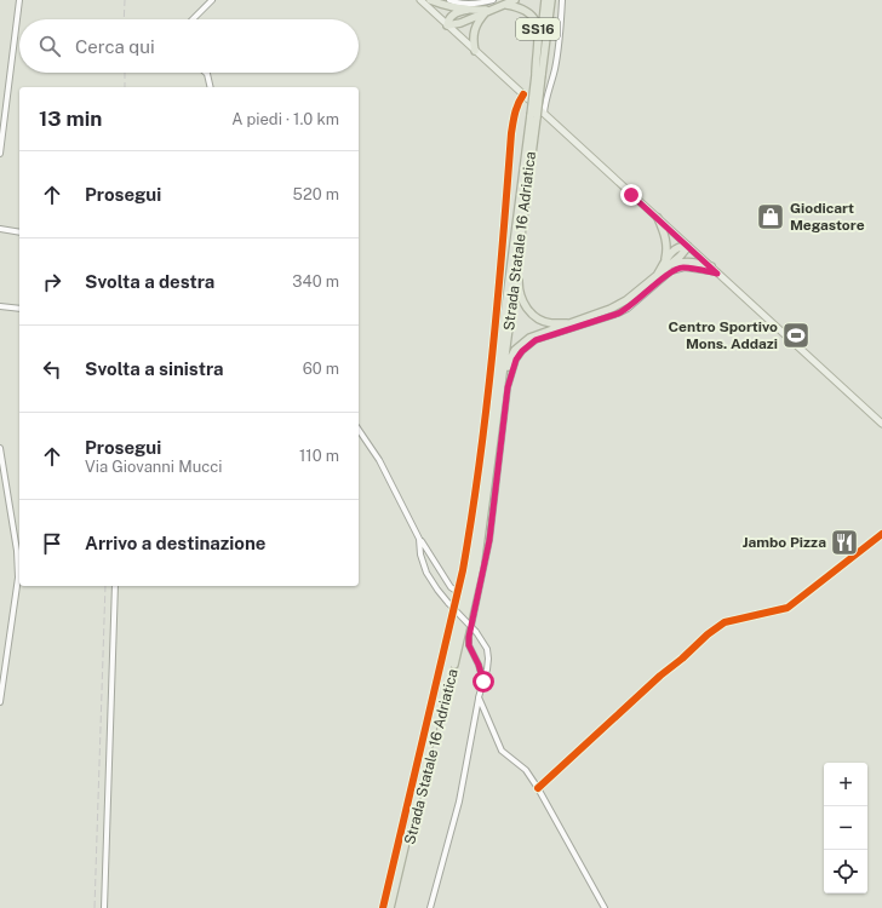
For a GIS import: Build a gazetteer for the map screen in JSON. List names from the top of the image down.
{
  "streets": {
    "highway": ["SS16", "Strada Statale 16 Adriatica"]
  },
  "crossings": [
    ["SS16", "Strada Statale 16 Adriatica"]
  ],
  "places": {
    "shop": ["Giodicart Megastore"],
    "sports": ["Centro Sportivo Mons. Addazi"],
    "restaurant": ["Jambo Pizza"]
  },
  "page": {
    "search": "Cerca qui",
    "heading": ["13 min", "A piedi · 1.0 km"],
    "list": [
      ["Prosegui", "520 m"],
      ["Svolta a destra", "340 m"],
      ["Svolta a sinistra", "60 m"],
      ["Prosegui", "Via Giovanni Mucci", "110 m"],
      "Arrivo a destinazione"
    ],
    "map_buttons": ["+", "−"]
  }
}
